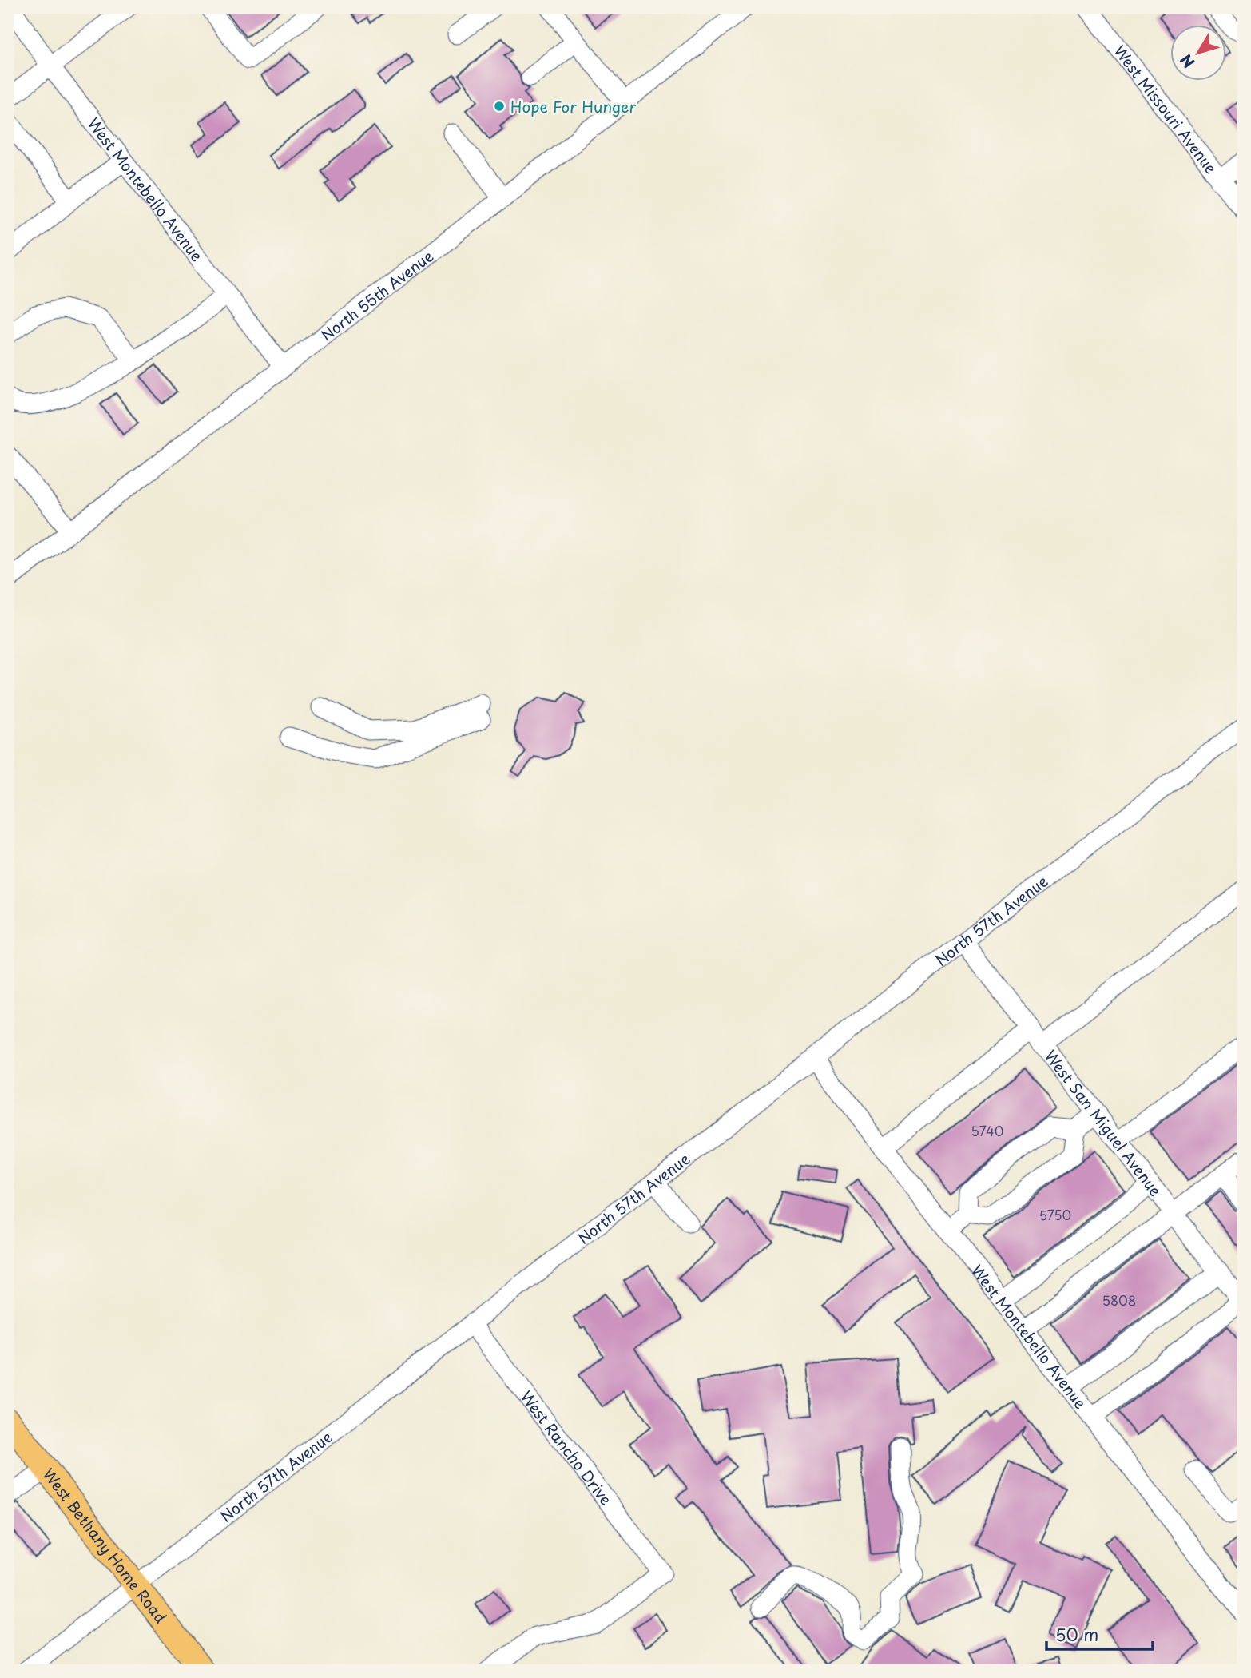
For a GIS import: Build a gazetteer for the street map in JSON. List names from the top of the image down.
{
  "streets": {
    "main road": ["West Bethany Home Road"],
    "street": [
      "West Missouri Avenue",
      "West Montebello Avenue",
      "North 55th Avenue",
      "North 57th Avenue",
      "West San Miguel Avenue",
      "West Rancho Drive"
    ]
  },
  "crossings": [
    ["West Montebello Avenue", "North 55th Avenue"],
    ["West Montebello Avenue", "North 57th Avenue"],
    ["North 57th Avenue", "West San Miguel Avenue"],
    ["North 57th Avenue", "West Rancho Drive"],
    ["North 57th Avenue", "West Bethany Home Road"]
  ],
  "places": ["Hope For Hunger"],
  "house_numbers": ["5740", "5750", "5808"],
  "scale_bar": "50 m",
  "north": "bottom left"
}
